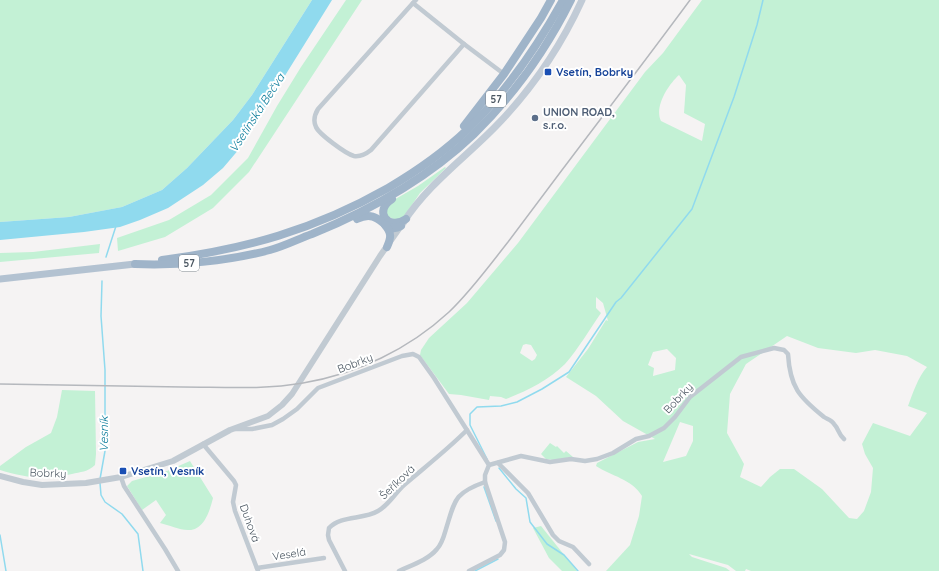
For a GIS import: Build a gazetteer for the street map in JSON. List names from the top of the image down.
{
  "streets": {
    "highway": ["57"],
    "street": [
      "Bobrky",
      "Šeříková",
      "Duhová",
      "Veselá"
    ]
  },
  "crossings": [
    ["Bobrky", "Šeříková"],
    ["Bobrky", "Duhová"],
    ["Duhová", "Veselá"]
  ],
  "water": ["Vsetínská Bečva", "Vesník"],
  "places": {
    "transit": ["Vsetín, Bobrky", "Vsetín, Vesník"],
    "other": ["UNION ROAD, s.r.o."]
  }
}
